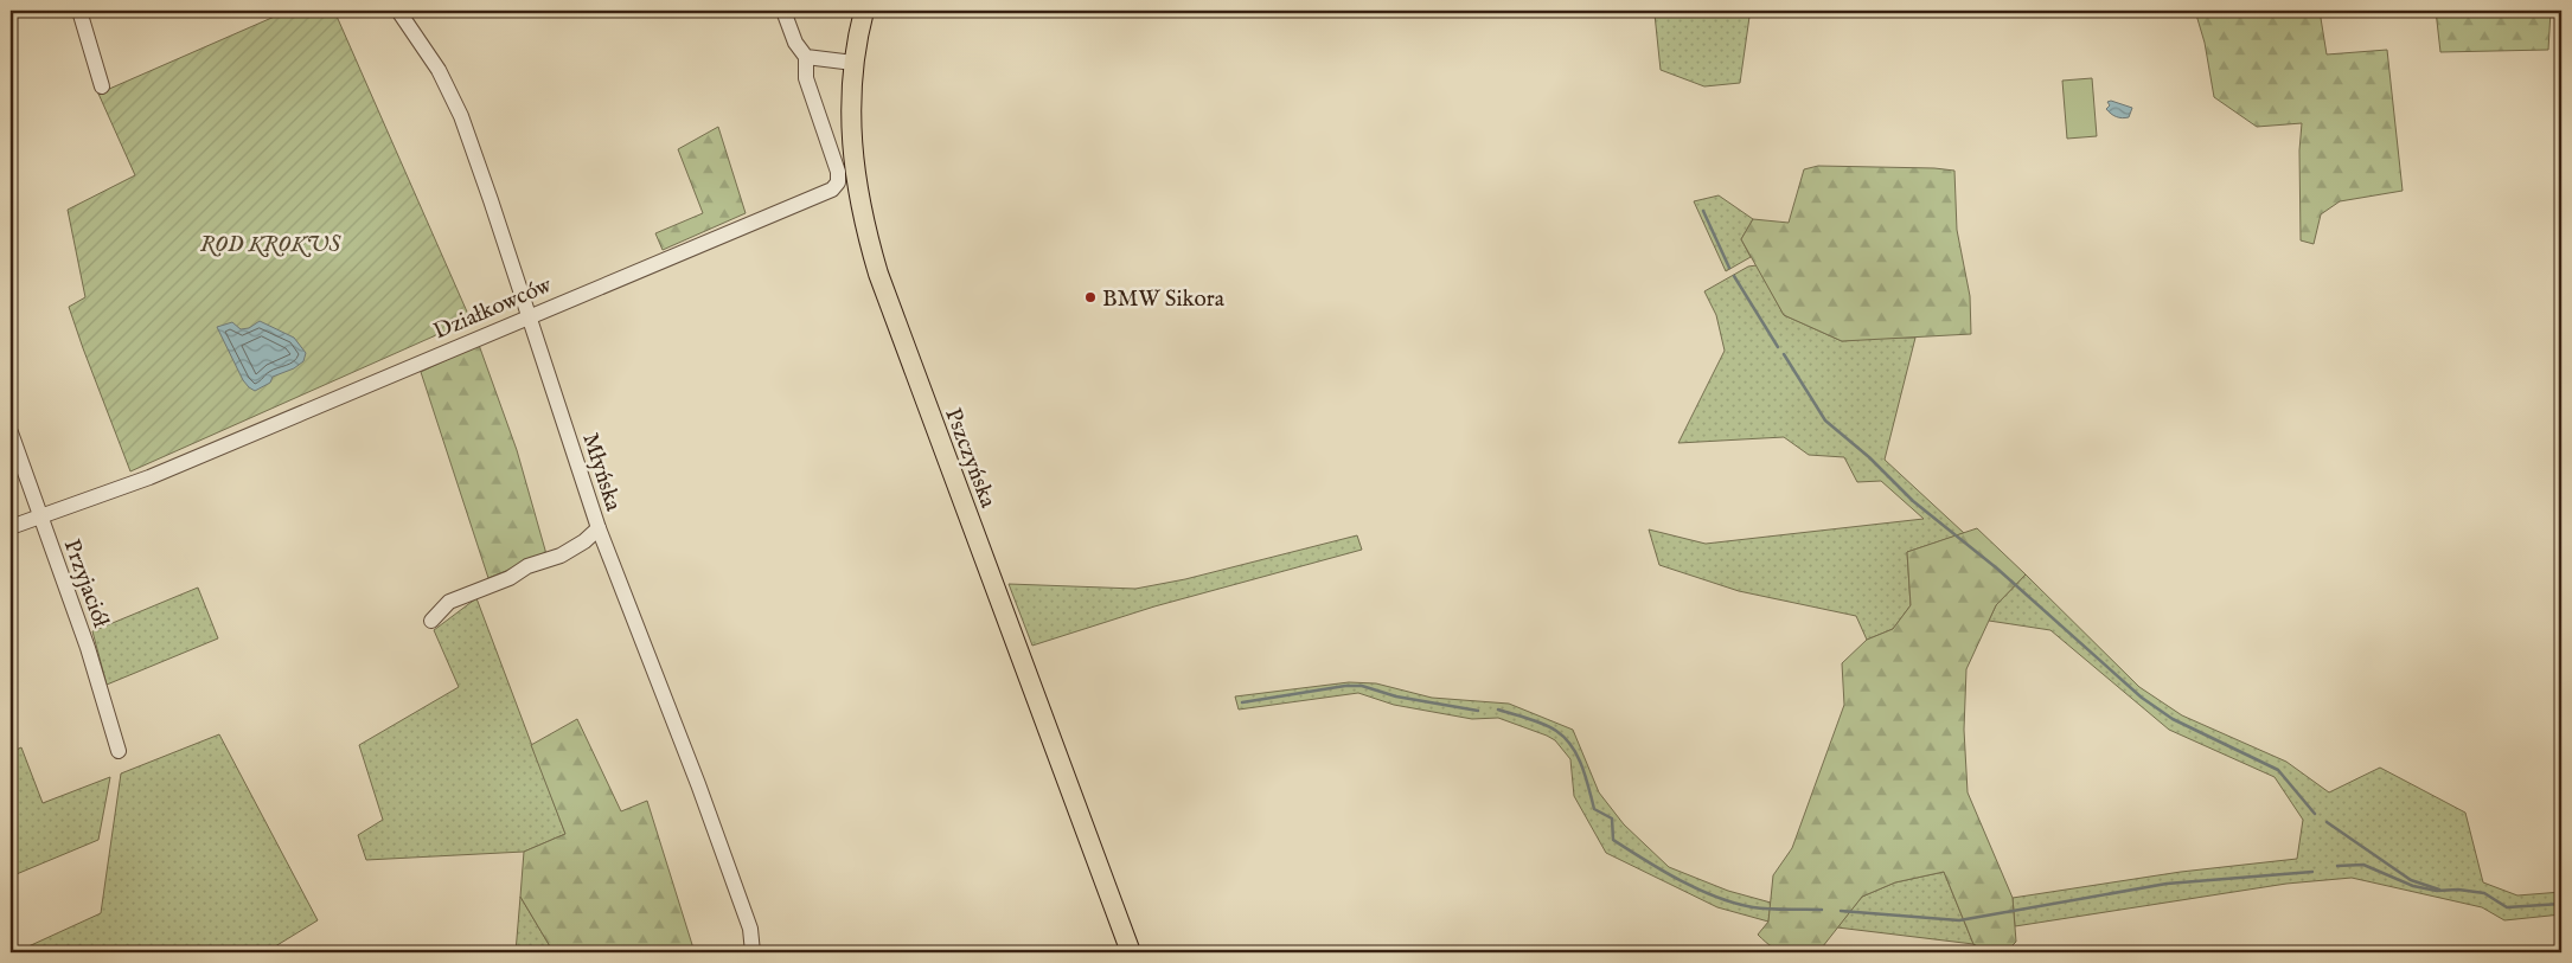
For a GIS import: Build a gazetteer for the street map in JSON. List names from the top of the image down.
{
  "streets": {
    "main road": ["Pszczyńska"],
    "street": ["Działkowców", "Młyńska", "Przyjaciół"]
  },
  "crossings": [
    ["Działkowców", "Młyńska"],
    ["Działkowców", "Przyjaciół"]
  ],
  "parks": ["ROD KROKUS"],
  "places": ["BMW Sikora"]
}
